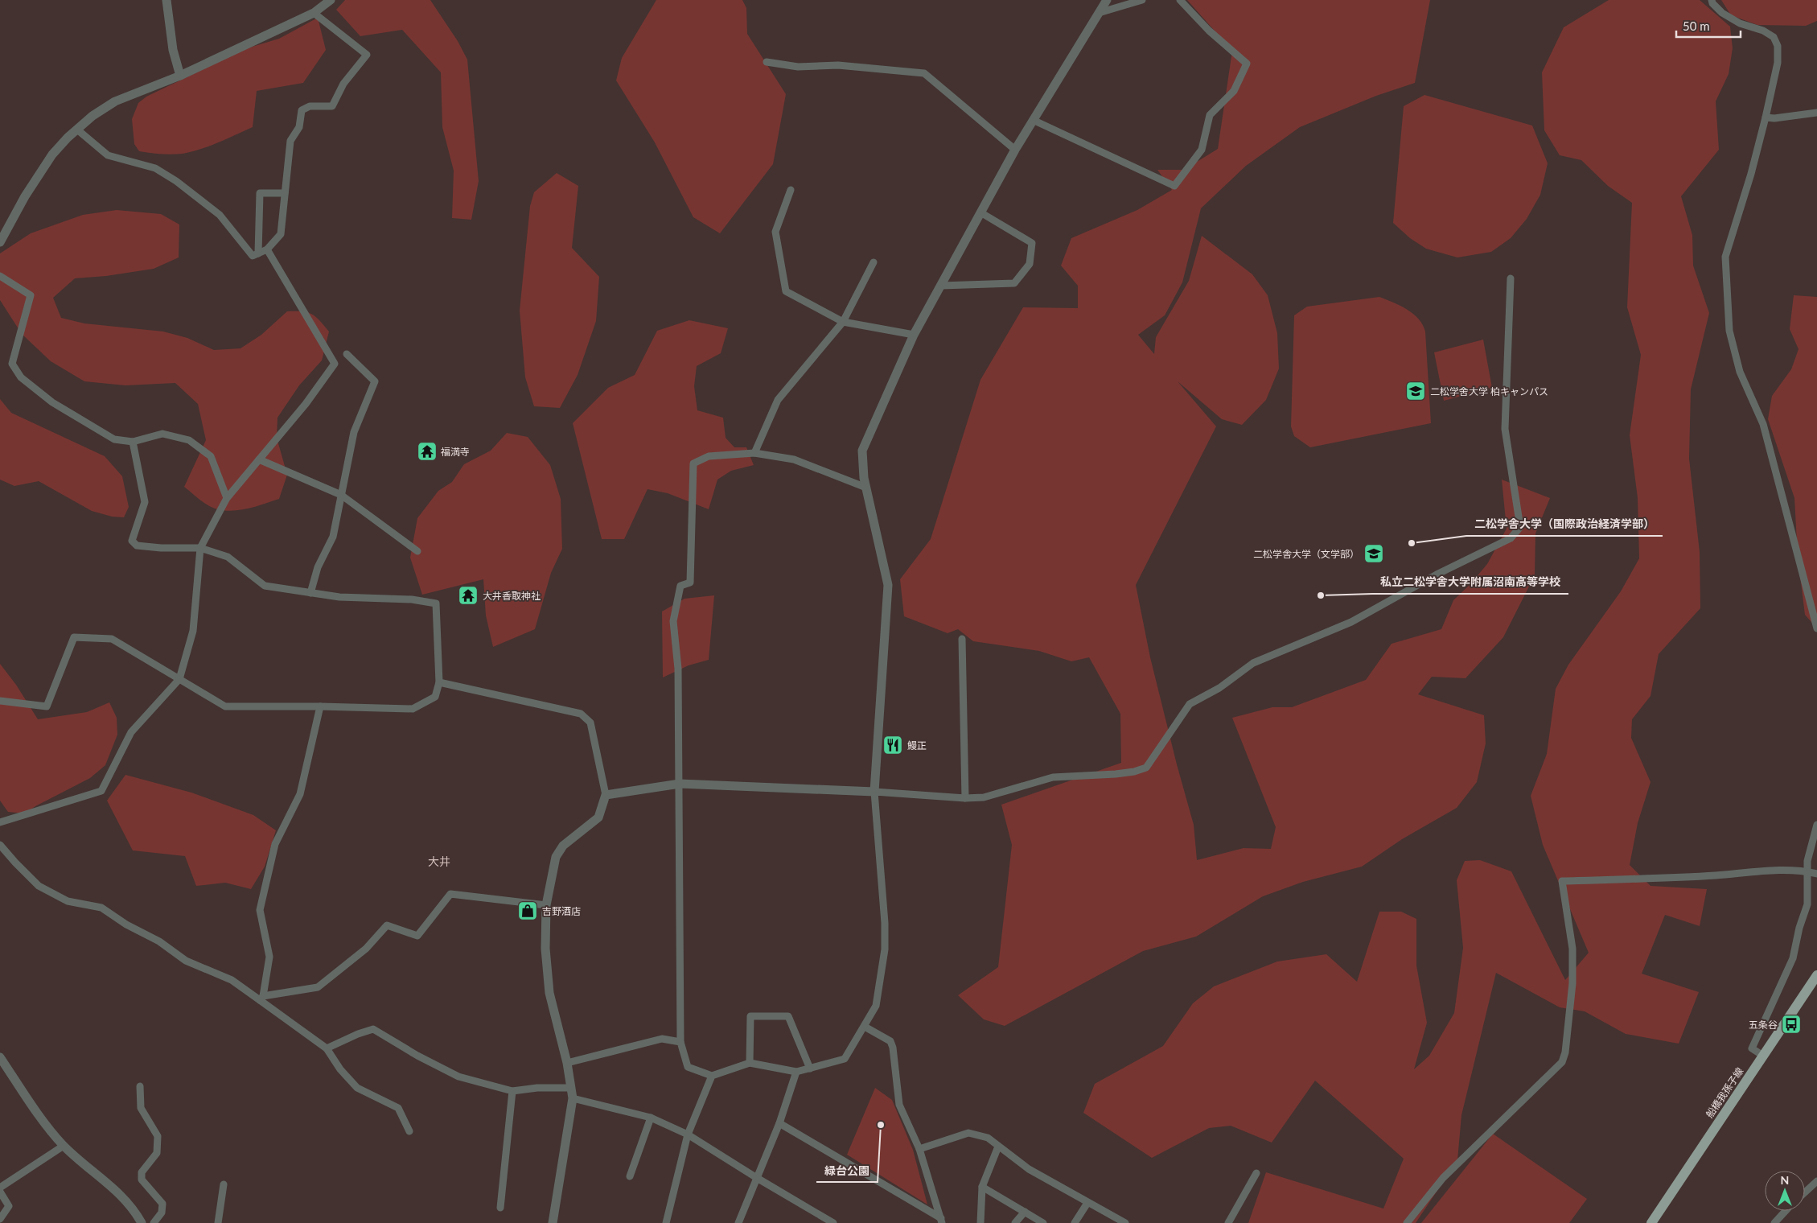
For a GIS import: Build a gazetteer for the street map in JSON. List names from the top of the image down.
{
  "streets": {
    "main road": ["船橋我孫子線"]
  },
  "districts": ["大井"],
  "places": {
    "school or university": ["二松学舍大学 柏キャンパス", "二松学舎大学（文学部）"],
    "temple": ["福満寺", "大井香取神社"],
    "other": ["二松学舎大学（国際政治経済学部）", "私立二松学舎大学附属沼南高等学校", "緑台公園"],
    "restaurant": ["鰻正"],
    "shop": ["吉野酒店"],
    "bus stop": ["五条谷"]
  },
  "scale_bar": "50 m",
  "north": "top"
}
